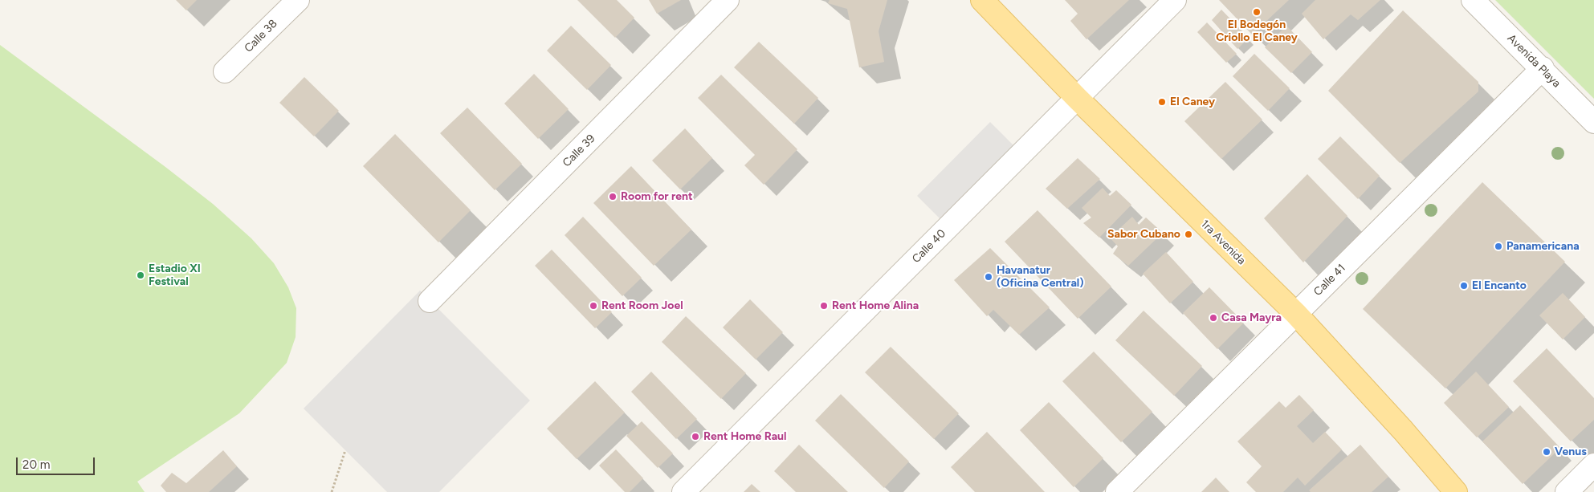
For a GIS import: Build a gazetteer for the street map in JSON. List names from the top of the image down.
{
  "streets": {
    "main road": ["1ra Avenida"],
    "street": [
      "Calle 38",
      "Avenida Playa",
      "Calle 39",
      "Calle 40",
      "Calle 41"
    ]
  },
  "crossings": [
    ["Avenida Playa", "Calle 41"],
    ["1ra Avenida", "Calle 40"],
    ["1ra Avenida", "Calle 41"]
  ],
  "places": [
    "El Bodegón Criollo El Caney",
    "El Caney",
    "Room for rent",
    "Sabor Cubano",
    "Panamericana",
    "Estadio XI Festival",
    "Havanatur (Oficina Central)",
    "El Encanto",
    "Rent Room Joel",
    "Rent Home Alina",
    "Casa Mayra",
    "Rent Home Raul",
    "Venus"
  ],
  "scale_bar": "20 m"
}
